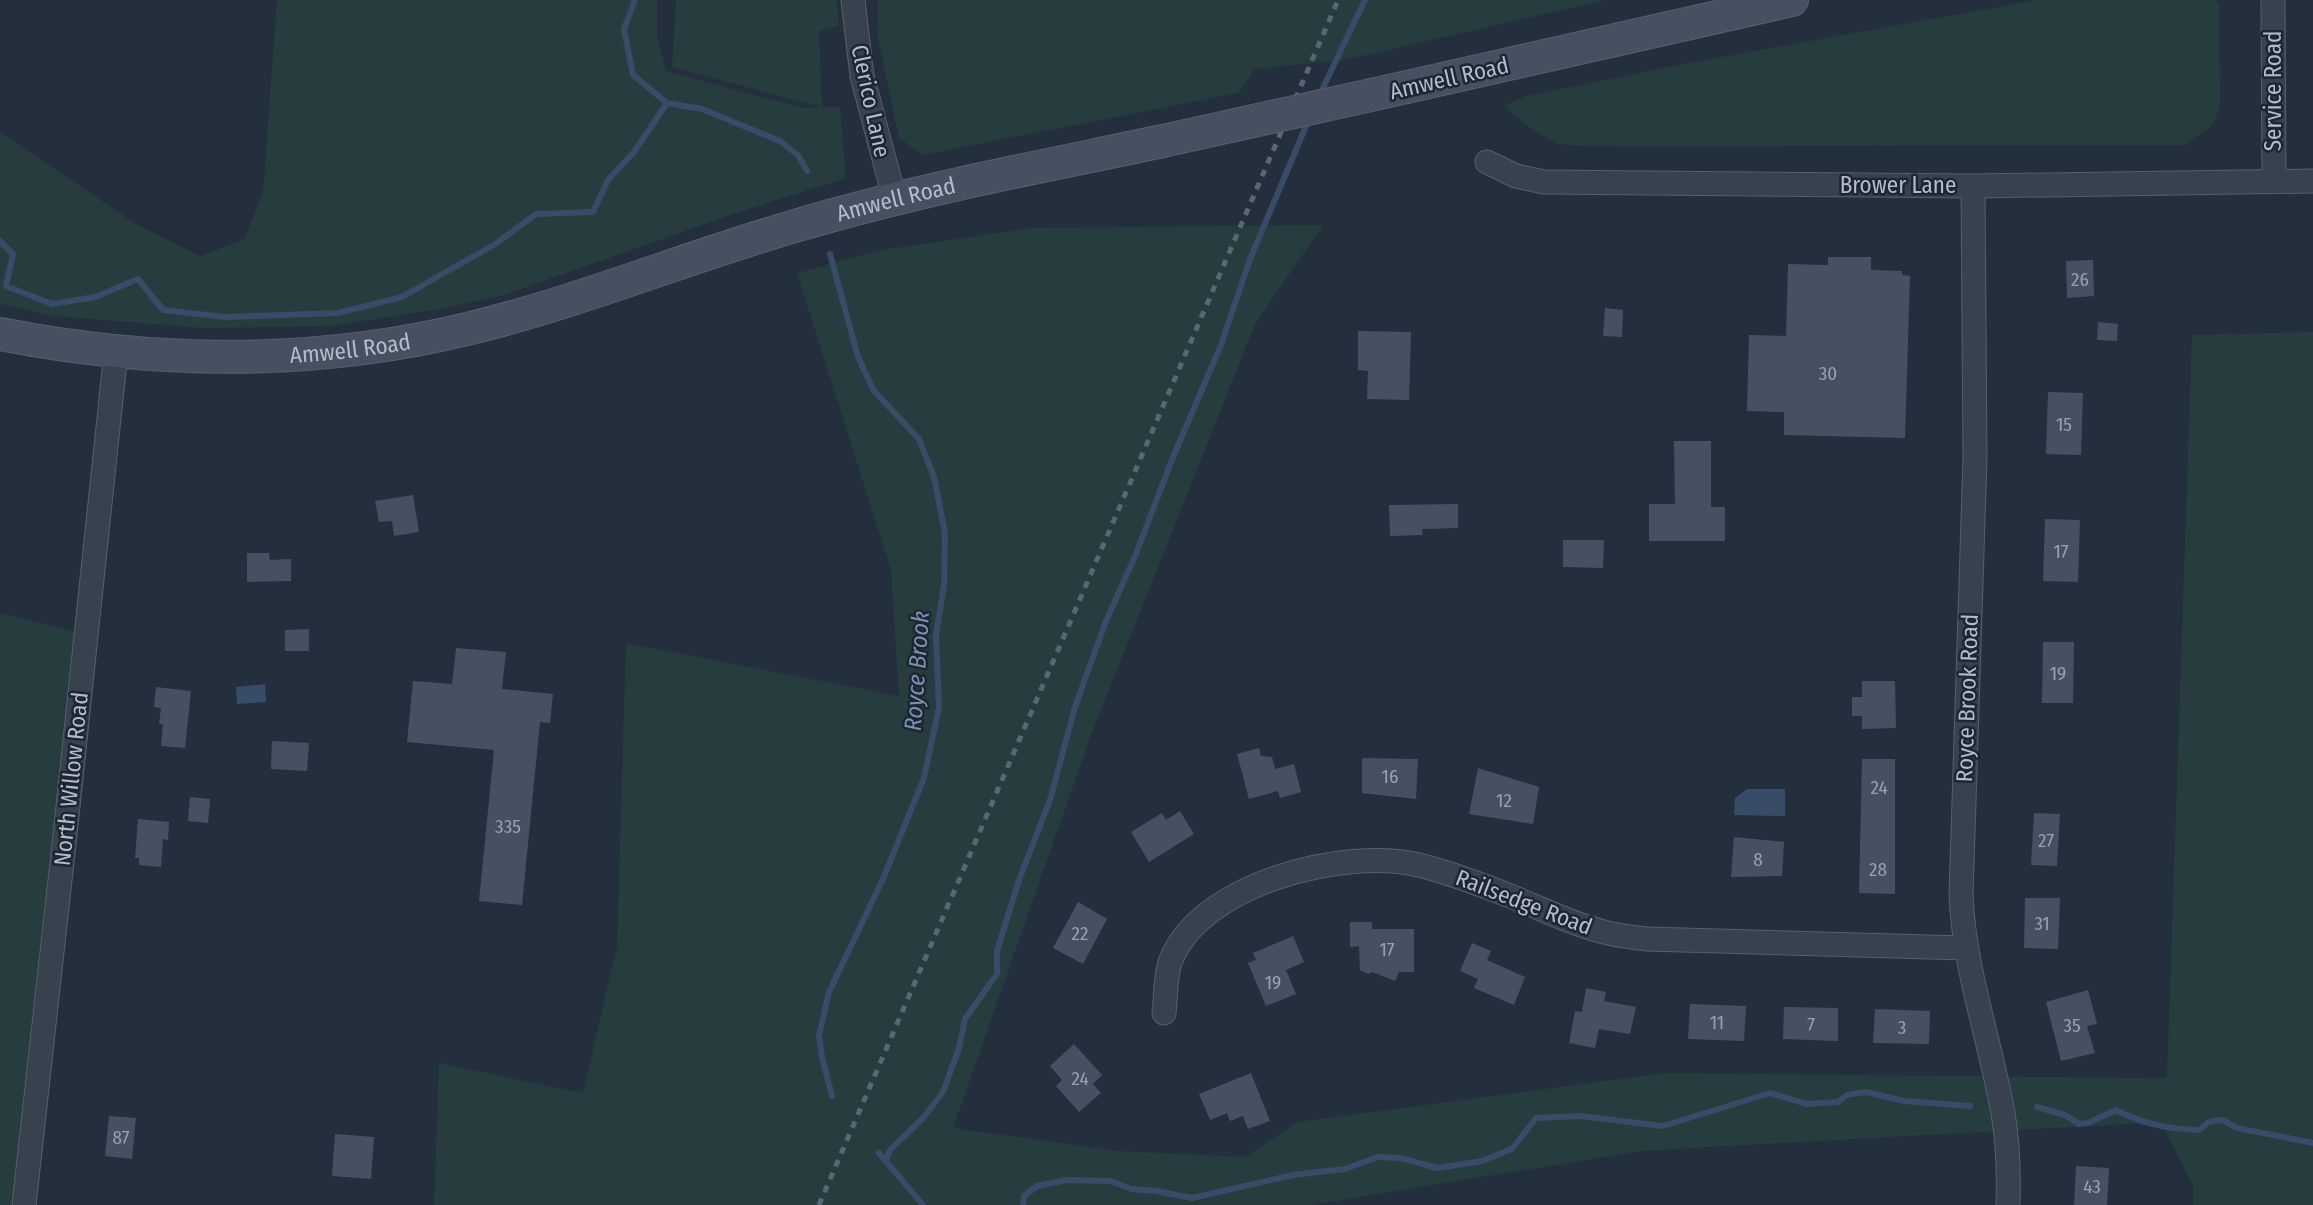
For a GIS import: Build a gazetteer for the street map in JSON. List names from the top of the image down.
{
  "streets": {
    "main road": ["Amwell Road"],
    "street": [
      "Service Road",
      "Clerico Lane",
      "Brower Lane",
      "Royce Brook Road",
      "North Willow Road",
      "Railsedge Road"
    ]
  },
  "crossings": [
    ["Amwell Road", "Clerico Lane"],
    ["Amwell Road", "North Willow Road"],
    ["Service Road", "Brower Lane"],
    ["Brower Lane", "Royce Brook Road"],
    ["Royce Brook Road", "Railsedge Road"]
  ],
  "water": ["Royce Brook"],
  "house_numbers": [
    "26",
    "30",
    "15",
    "17",
    "19",
    "16",
    "24",
    "12",
    "335",
    "27",
    "8",
    "28",
    "31",
    "22",
    "17",
    "19",
    "11",
    "7",
    "35",
    "3",
    "24",
    "87",
    "43"
  ]
}
